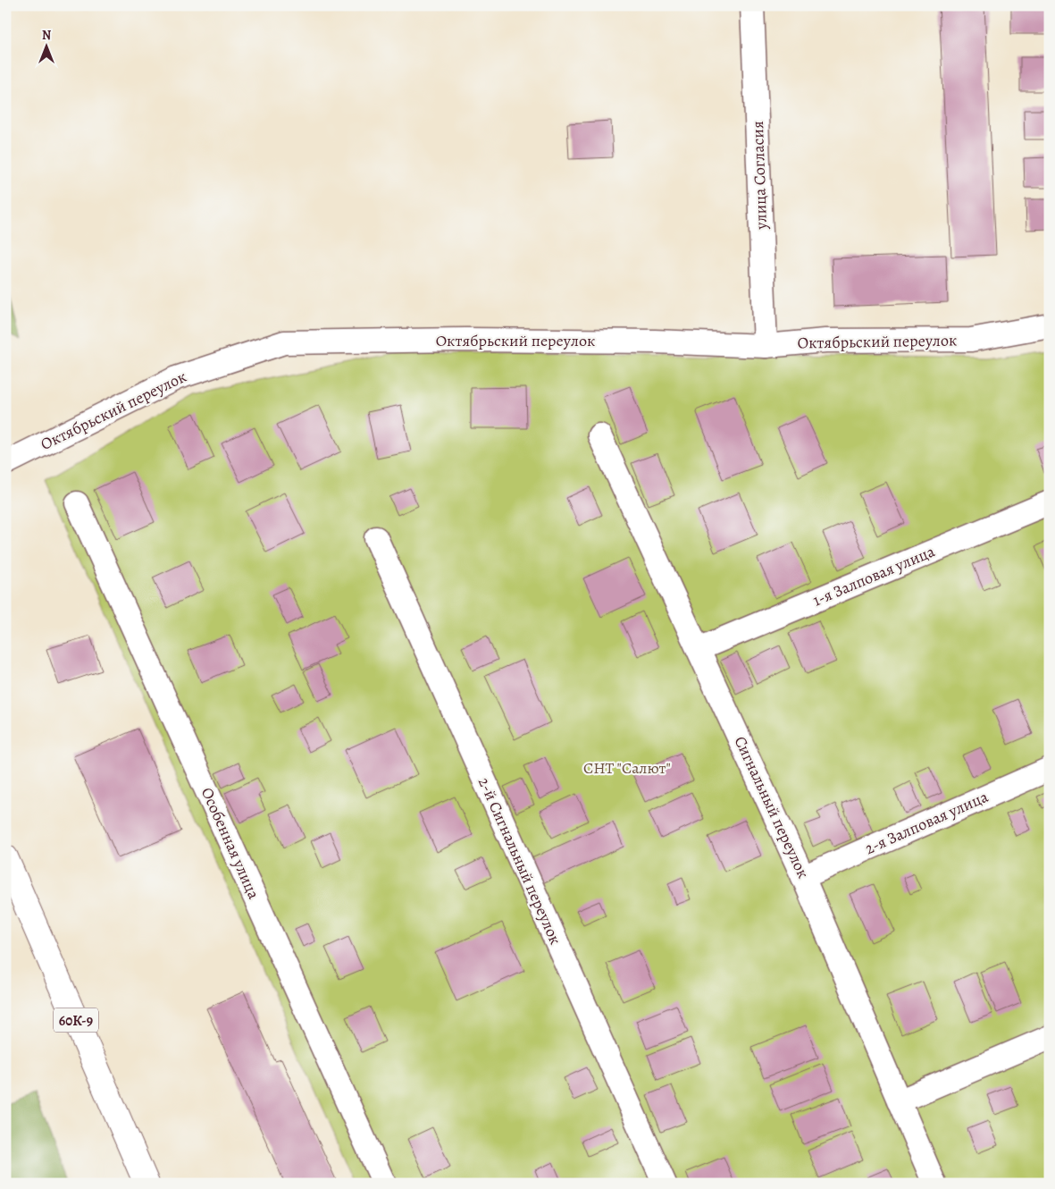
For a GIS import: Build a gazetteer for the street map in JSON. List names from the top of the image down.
{
  "streets": {
    "main road": ["60К-9"],
    "street": [
      "улица Согласия",
      "Октябрьский переулок",
      "1-я Залповая улица",
      "Сигнальный переулок",
      "2-я Залповая улица",
      "Особенная улица",
      "2-й Сигнальный переулок"
    ]
  },
  "crossings": [
    ["улица Согласия", "Октябрьский переулок"],
    ["1-я Залповая улица", "Сигнальный переулок"],
    ["Сигнальный переулок", "2-я Залповая улица"]
  ],
  "parks": ["СНТ \"Салют\""],
  "north": "top"
}
